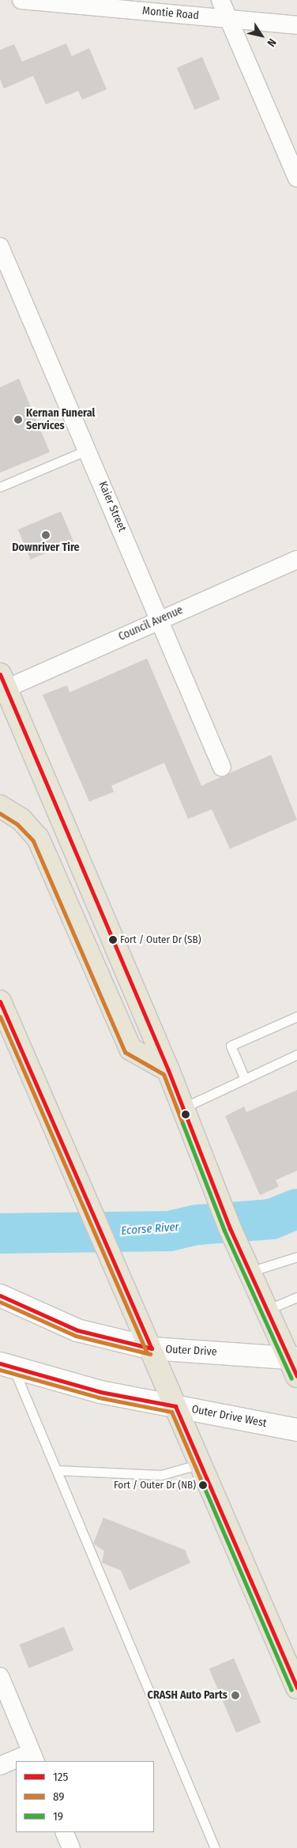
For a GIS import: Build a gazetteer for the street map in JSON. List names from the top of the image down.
{
  "streets": {
    "main road": ["Outer Drive", "Outer Drive West"],
    "street": ["Montie Road", "Kaier Street", "Council Avenue"]
  },
  "crossings": [
    ["Kaier Street", "Council Avenue"]
  ],
  "water": ["Ecorse River"],
  "places": [
    "Kernan Funeral Services",
    "Downriver Tire",
    "Fort / Outer Dr (SB)",
    "Fort / Outer Dr (NB)",
    "CRASH Auto Parts"
  ],
  "lines": ["transit line 125", "transit line 89", "transit line 19"],
  "legend": ["125", "89", "19"],
  "north": "bottom right"
}
